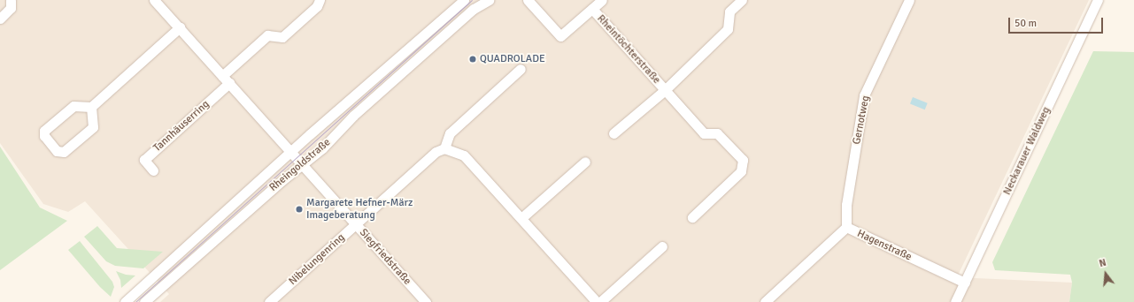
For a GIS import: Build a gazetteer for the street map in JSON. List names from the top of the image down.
{
  "streets": {
    "street": [
      "Rheintöchterstraße",
      "Gernotweg",
      "Tannhäuserring",
      "Neckarauer Waldweg",
      "Rheingoldstraße",
      "Hagenstraße",
      "Siegfriedstraße",
      "Nibelungenring"
    ]
  },
  "crossings": [
    ["Gernotweg", "Hagenstraße"],
    ["Neckarauer Waldweg", "Hagenstraße"],
    ["Rheingoldstraße", "Siegfriedstraße"],
    ["Siegfriedstraße", "Nibelungenring"]
  ],
  "places": ["QUADROLADE", "Margarete Hefner-März Imageberatung"],
  "scale_bar": "50 m",
  "north": "top"
}
